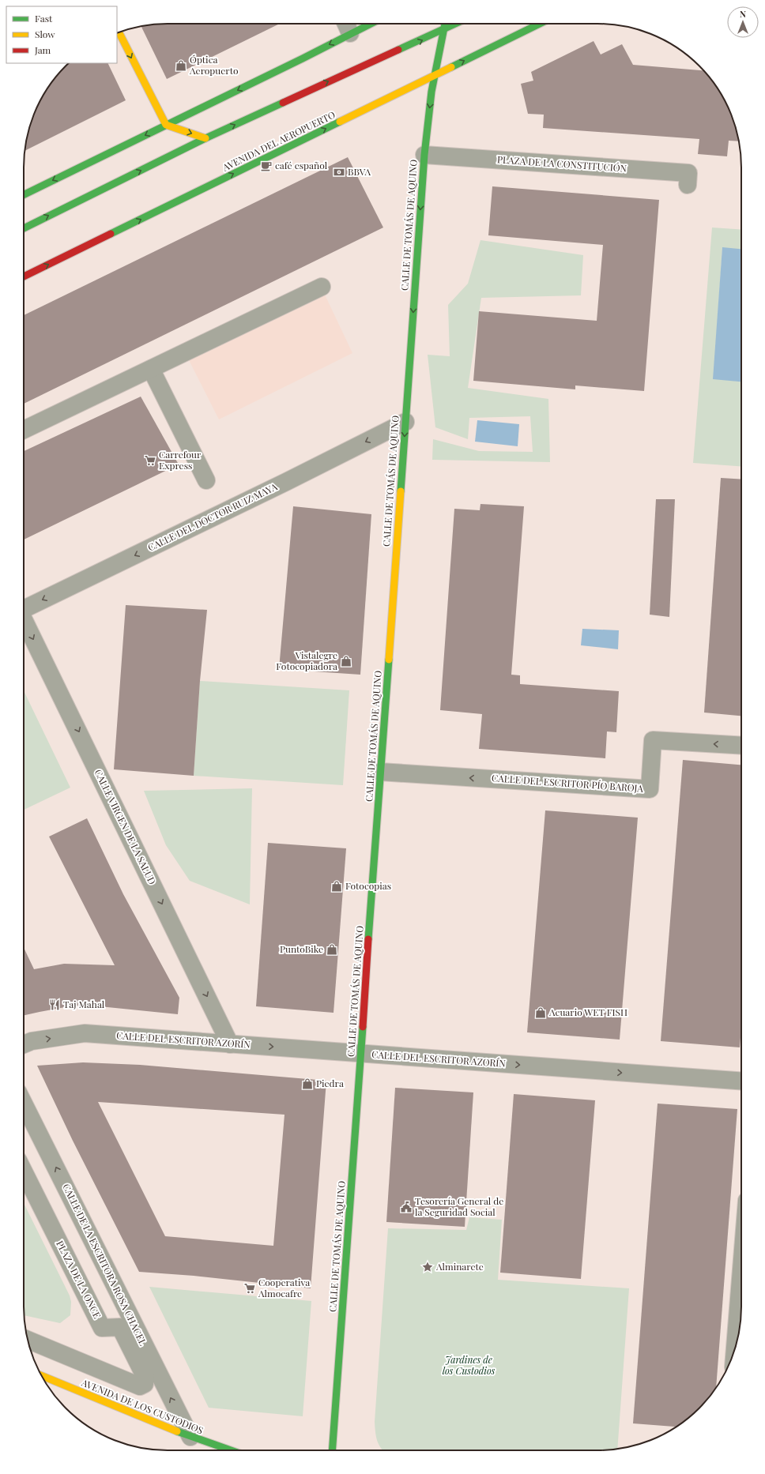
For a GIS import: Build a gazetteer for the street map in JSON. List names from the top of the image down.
{
  "streets": {
    "street": [
      "AVENIDA DEL AEROPUERTO",
      "PLAZA DE LA CONSTITUCIÓN",
      "CALLE DE TOMÁS DE AQUINO",
      "CALLE DEL DOCTOR RUIZ MAYA",
      "CALLE DEL ESCRITOR PÍO BAROJA",
      "CALLE VIRGEN DE LA SALUD",
      "CALLE DEL ESCRITOR AZORÍN",
      "CALLE DE LA ESCRITORA ROSA CHACEL",
      "PLAZA DE LA ONCE",
      "AVENIDA DE LOS CUSTODIOS"
    ]
  },
  "crossings": [
    ["AVENIDA DEL AEROPUERTO", "CALLE DE TOMÁS DE AQUINO"],
    ["PLAZA DE LA CONSTITUCIÓN", "CALLE DE TOMÁS DE AQUINO"],
    ["CALLE DE TOMÁS DE AQUINO", "CALLE DEL DOCTOR RUIZ MAYA"],
    ["CALLE DE TOMÁS DE AQUINO", "CALLE DEL ESCRITOR PÍO BAROJA"],
    ["CALLE DE TOMÁS DE AQUINO", "CALLE DEL ESCRITOR AZORÍN"],
    ["CALLE VIRGEN DE LA SALUD", "CALLE DEL ESCRITOR AZORÍN"],
    ["CALLE DE LA ESCRITORA ROSA CHACEL", "AVENIDA DE LOS CUSTODIOS"]
  ],
  "one_way": [
    "CALLE DE TOMÁS DE AQUINO",
    "CALLE DEL DOCTOR RUIZ MAYA",
    "CALLE DEL ESCRITOR PÍO BAROJA",
    "CALLE VIRGEN DE LA SALUD",
    "CALLE DEL ESCRITOR AZORÍN",
    "CALLE DE LA ESCRITORA ROSA CHACEL"
  ],
  "parks": ["Jardines de los Custodios"],
  "places": {
    "shop": [
      "Óptica Aeropuerto",
      "Vistalegre Fotocopiadora",
      "Fotocopias",
      "PuntoBike",
      "Acuario WET FISH",
      "Piedra"
    ],
    "cafe": ["café español"],
    "bank": ["BBVA"],
    "supermarket": ["Carrefour Express", "Cooperativa Almocafre"],
    "restaurant": ["Taj Mahal"],
    "public building": ["Tesorería General de la Seguridad Social"],
    "place": ["Alminarete"]
  },
  "legend": ["Fast", "Slow", "Jam"],
  "north": "top"
}
